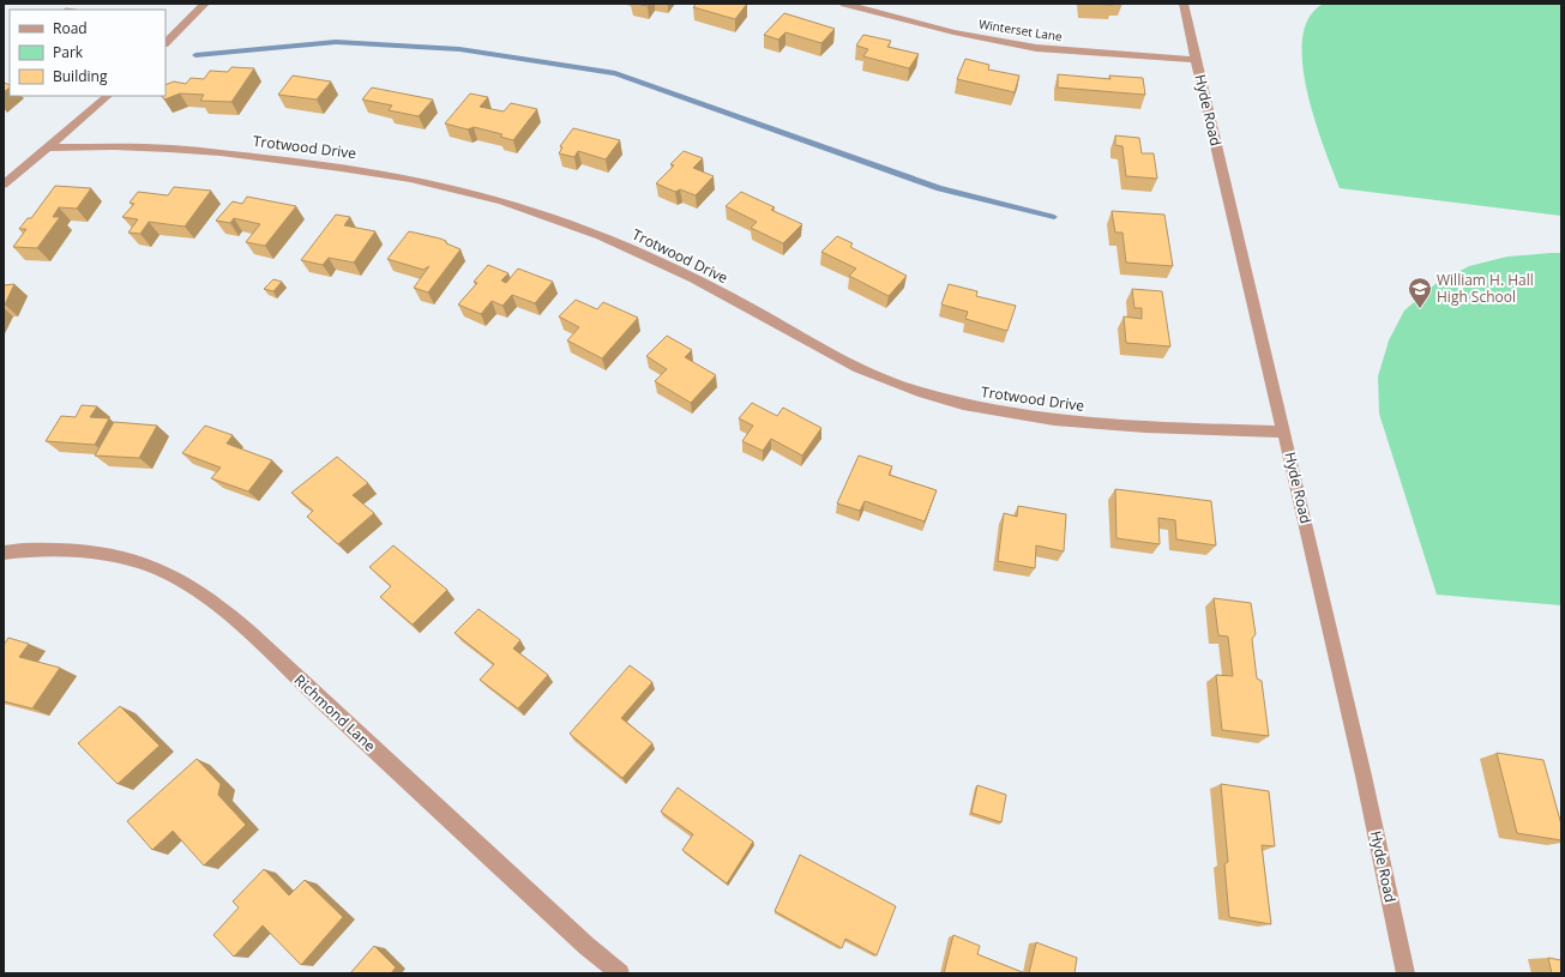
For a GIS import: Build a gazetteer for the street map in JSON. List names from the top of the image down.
{
  "streets": {
    "street": [
      "Winterset Lane",
      "Hyde Road",
      "Trotwood Drive",
      "Richmond Lane"
    ]
  },
  "crossings": [
    ["Winterset Lane", "Hyde Road"],
    ["Hyde Road", "Trotwood Drive"]
  ],
  "places": {
    "school or university": ["William H. Hall High School"]
  },
  "legend": ["Road", "Park", "Building"]
}
